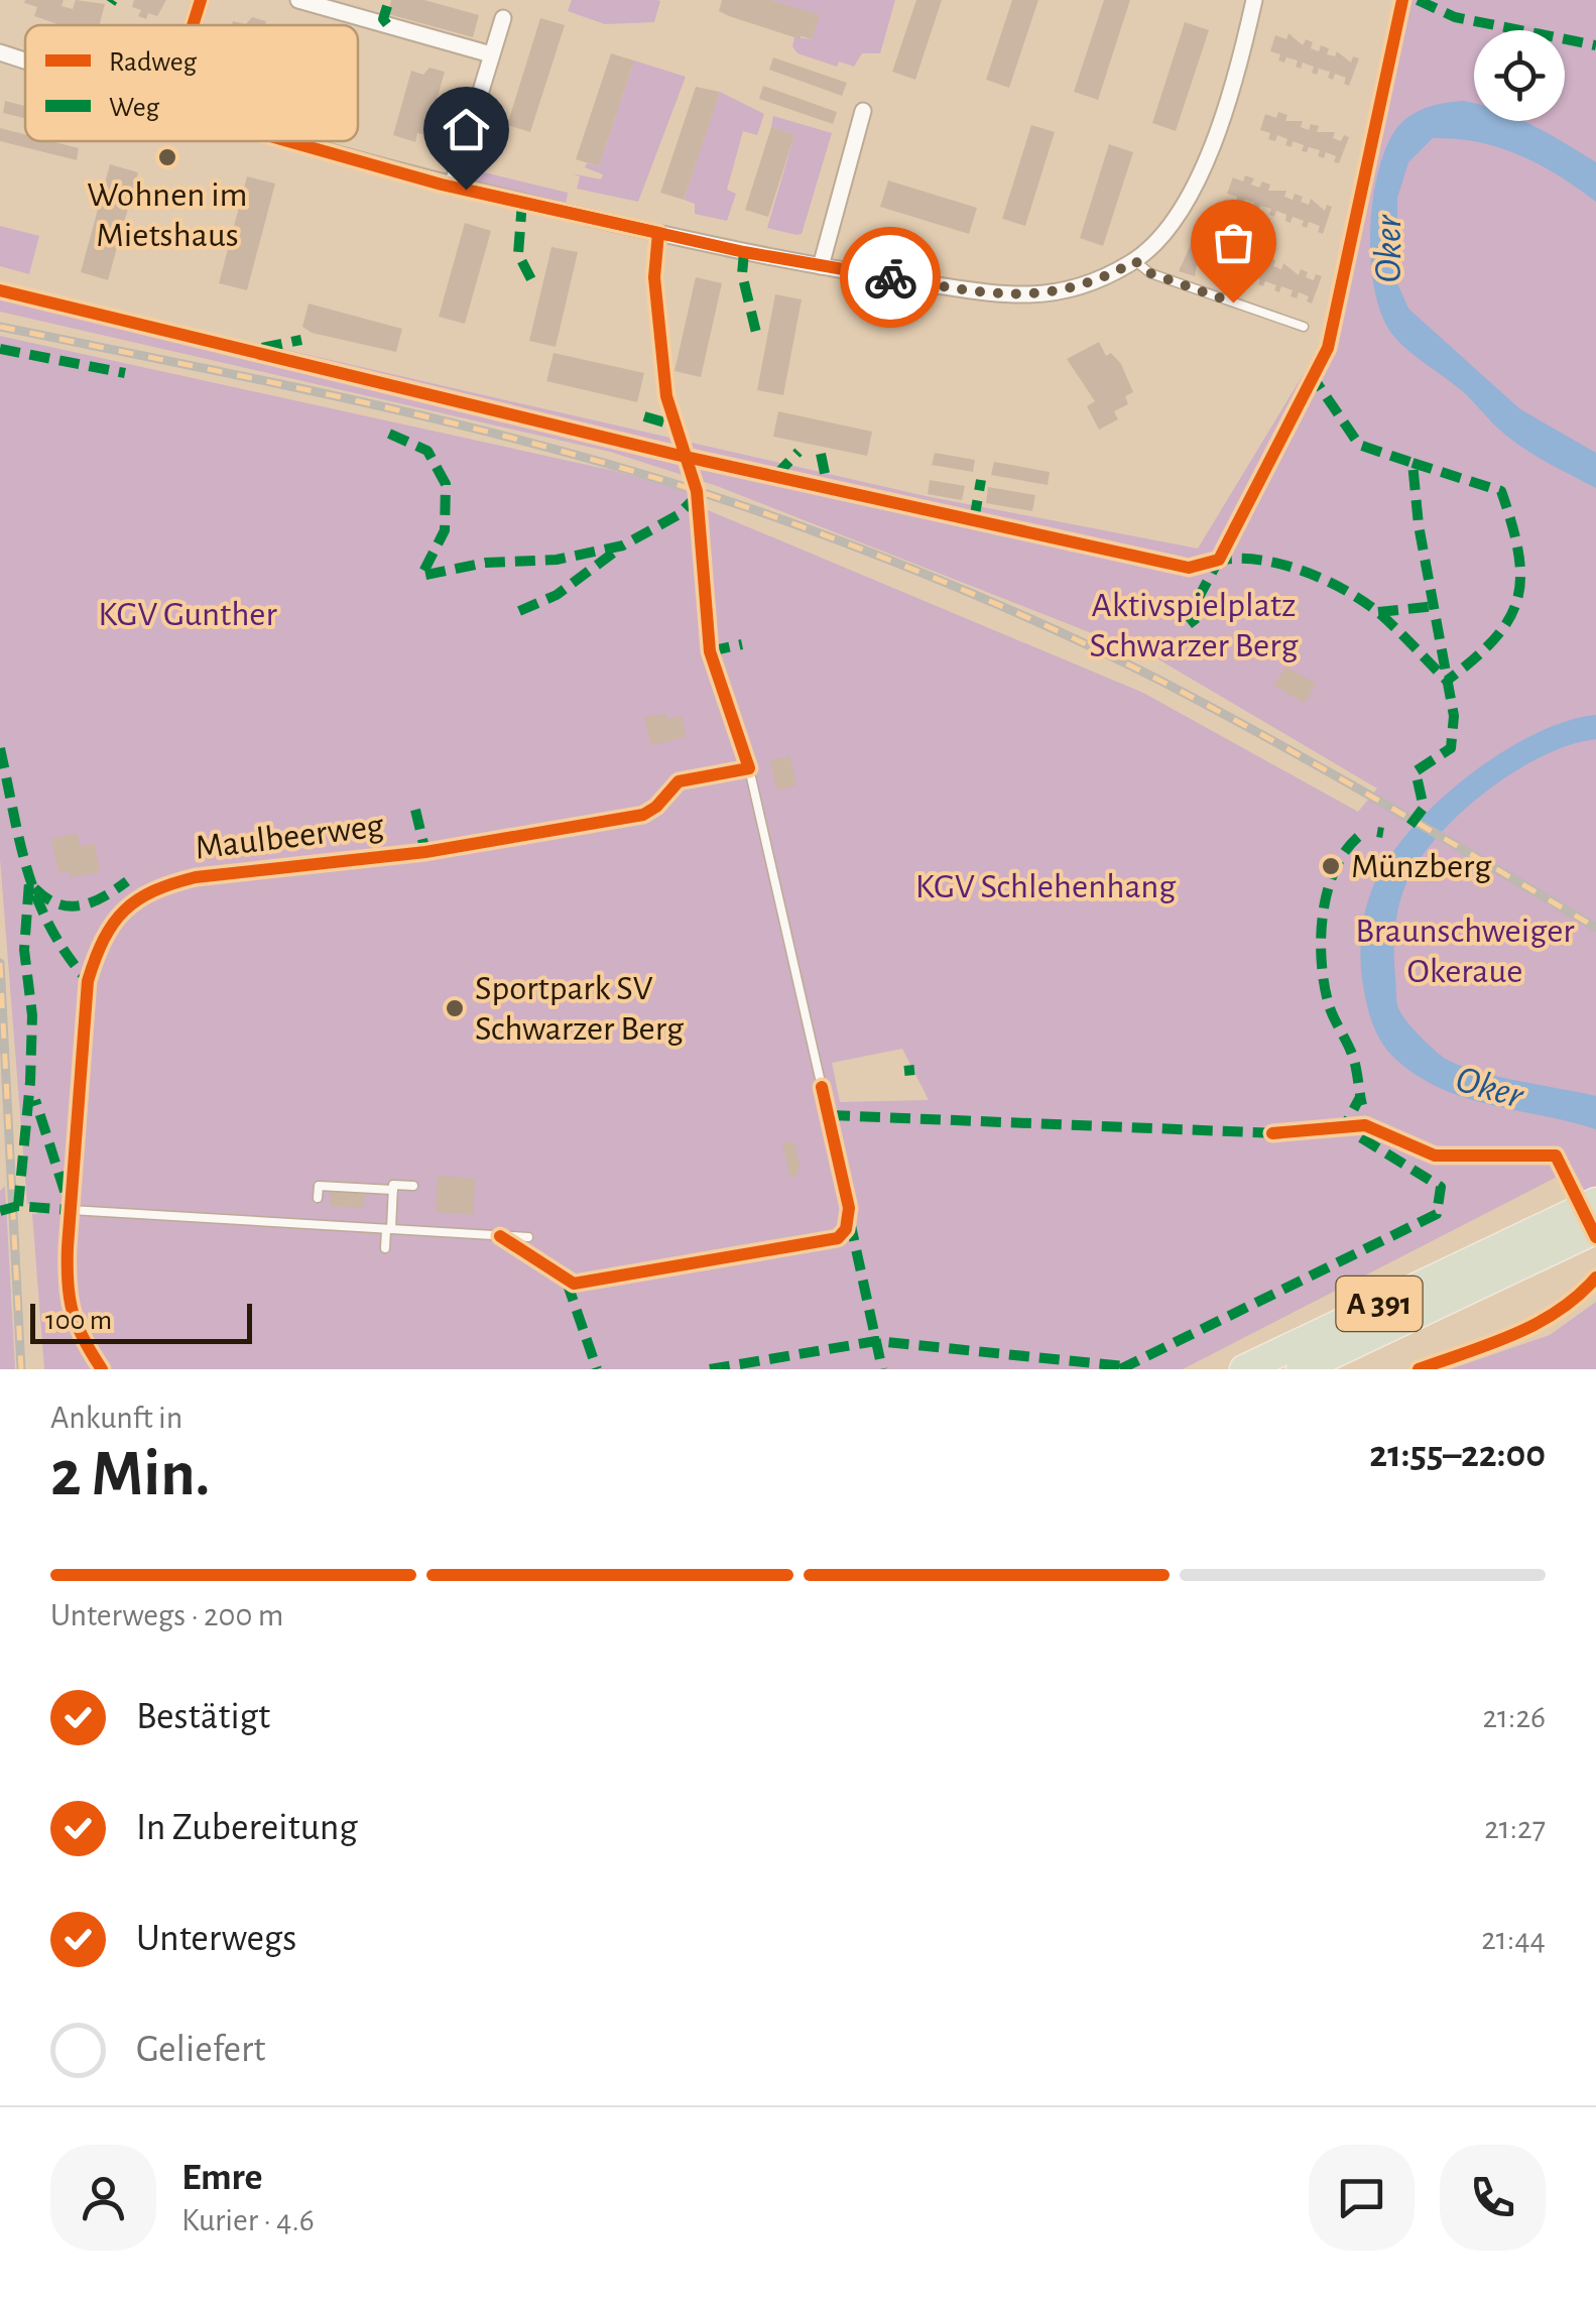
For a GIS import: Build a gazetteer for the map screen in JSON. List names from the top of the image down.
{
  "streets": {
    "highway": ["A 391"],
    "lane": ["Maulbeerweg"]
  },
  "water": ["Oker"],
  "parks": [
    "Aktivspielplatz Schwarzer Berg",
    "KGV Gunther",
    "KGV Schlehenhang",
    "Braunschweiger Okeraue"
  ],
  "places": ["Wohnen im Mietshaus", "Münzberg", "Sportpark SV Schwarzer Berg"],
  "legend": ["Radweg", "Weg"],
  "scale_bar": "100 m",
  "page": {
    "scale": "100 m",
    "heading": ["2 Min.", "Ankunft in", "21:55–22:00"],
    "panel": ["Emre", "Kurier · 4.6"],
    "bar": "Unterwegs · 200 m",
    "list": [
      ["Bestätigt", "21:26"],
      ["In Zubereitung", "21:27"],
      ["Unterwegs", "21:44"],
      "Geliefert"
    ]
  }
}
